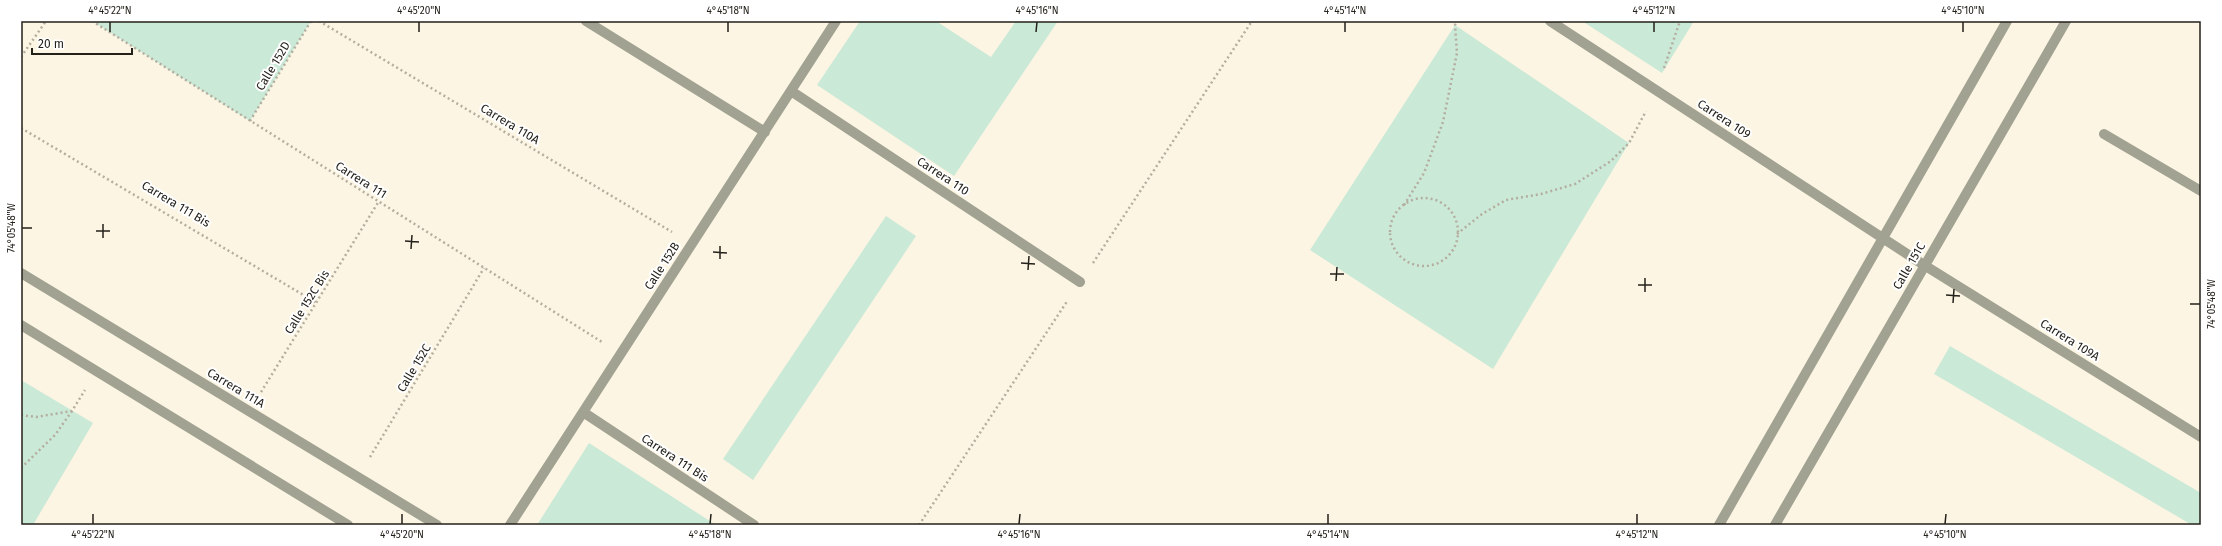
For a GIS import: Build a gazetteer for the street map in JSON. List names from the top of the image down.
{
  "streets": {
    "street": [
      "Carrera 109",
      "Carrera 110",
      "Carrera 111 Bis",
      "Calle 152B",
      "Calle 151C",
      "Carrera 109A",
      "Carrera 111A"
    ],
    "path": [
      "Calle 152D",
      "Carrera 110A",
      "Carrera 111",
      "Calle 152C Bis",
      "Calle 152C"
    ]
  },
  "crossings": [
    ["Calle 152D", "Carrera 111"],
    ["Carrera 109", "Calle 151C"],
    ["Carrera 109", "Carrera 109A"],
    ["Carrera 110A", "Calle 152B"],
    ["Carrera 110", "Calle 152B"],
    ["Carrera 111", "Calle 152B"],
    ["Carrera 111", "Calle 152C Bis"],
    ["Carrera 111", "Calle 152C"],
    ["Carrera 111 Bis", "Calle 152B"],
    ["Carrera 111 Bis", "Calle 152C Bis"],
    ["Calle 151C", "Carrera 109A"],
    ["Calle 152C Bis", "Carrera 111A"],
    ["Calle 152C", "Carrera 111A"]
  ],
  "scale_bar": "20 m",
  "coordinates": [
    "4°45'22\"N",
    "4°45'20\"N",
    "4°45'18\"N",
    "4°45'16\"N",
    "4°45'14\"N",
    "4°45'12\"N",
    "4°45'10\"N",
    "74°05'48\"W"
  ]
}
